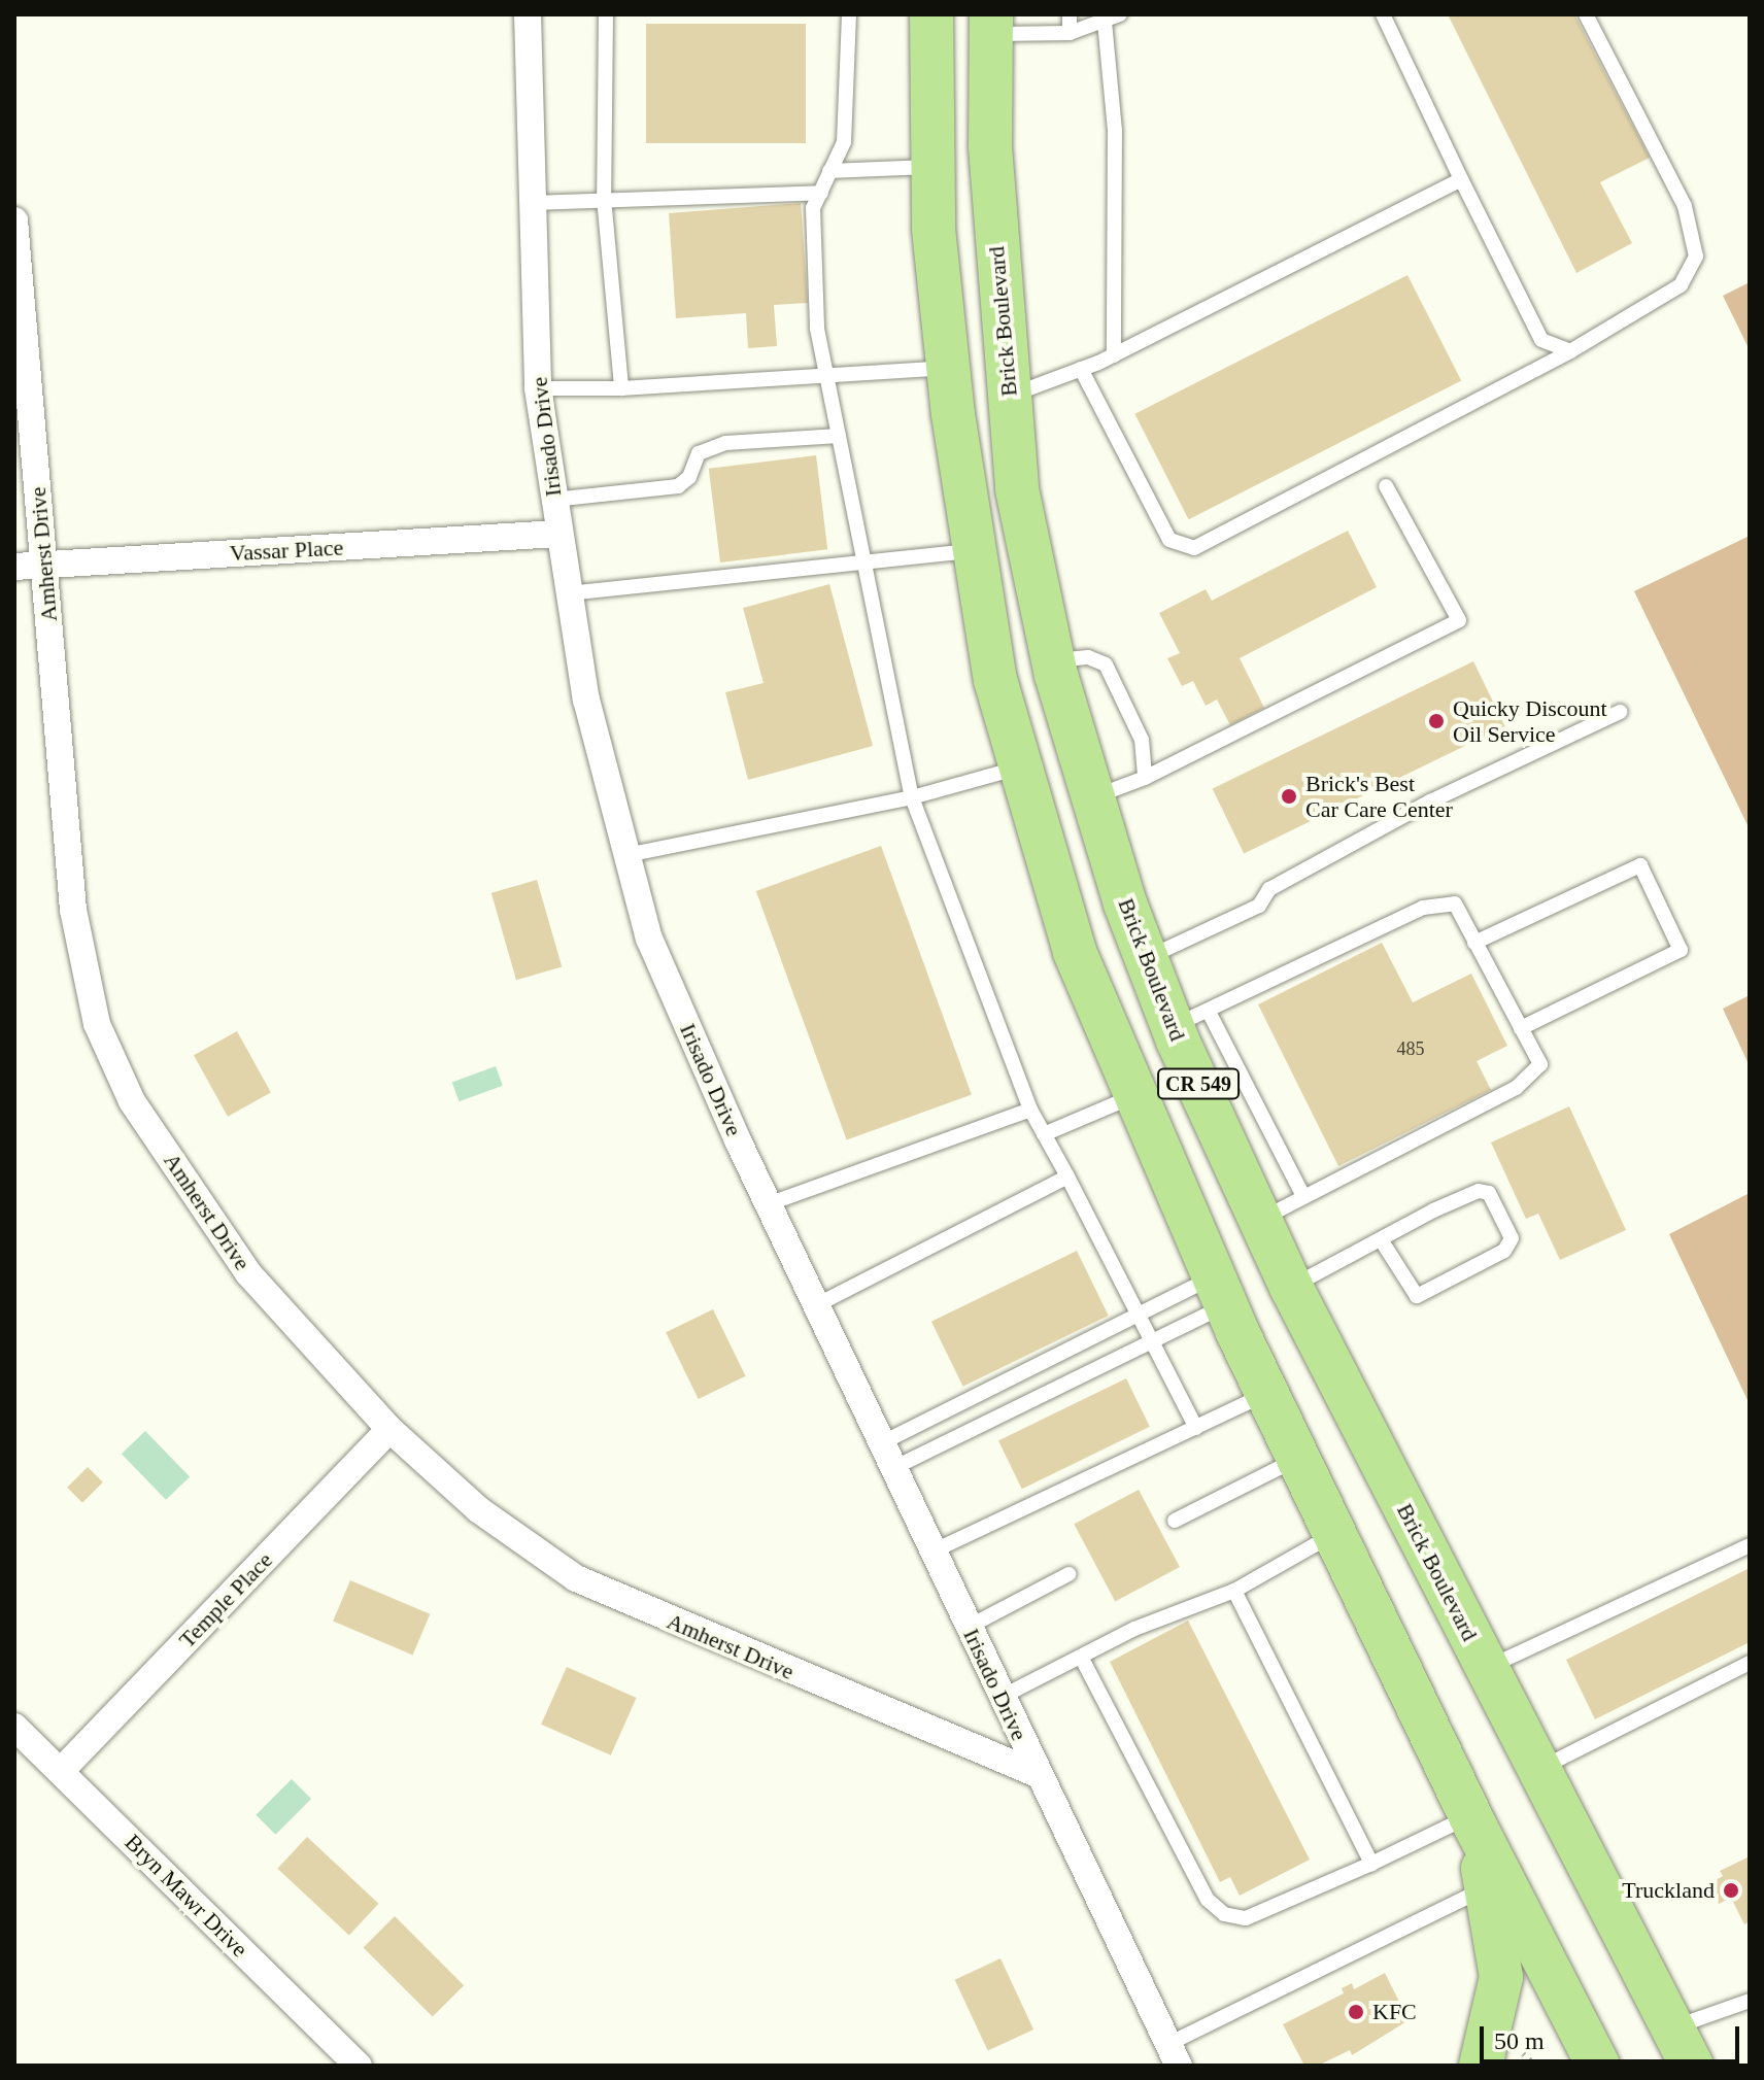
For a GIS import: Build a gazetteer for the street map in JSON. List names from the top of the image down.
{
  "streets": {
    "main road": ["Brick Boulevard", "CR 549"],
    "street": [
      "Irisado Drive",
      "Vassar Place",
      "Amherst Drive",
      "Temple Place",
      "Bryn Mawr Drive"
    ]
  },
  "crossings": [
    ["Irisado Drive", "Vassar Place"],
    ["Irisado Drive", "Amherst Drive"],
    ["Vassar Place", "Amherst Drive"],
    ["Amherst Drive", "Temple Place"],
    ["Temple Place", "Bryn Mawr Drive"]
  ],
  "places": [
    "Quicky Discount Oil Service",
    "Brick's Best Car Care Center",
    "Truckland",
    "KFC"
  ],
  "house_numbers": ["485"],
  "scale_bar": "50 m"
}
